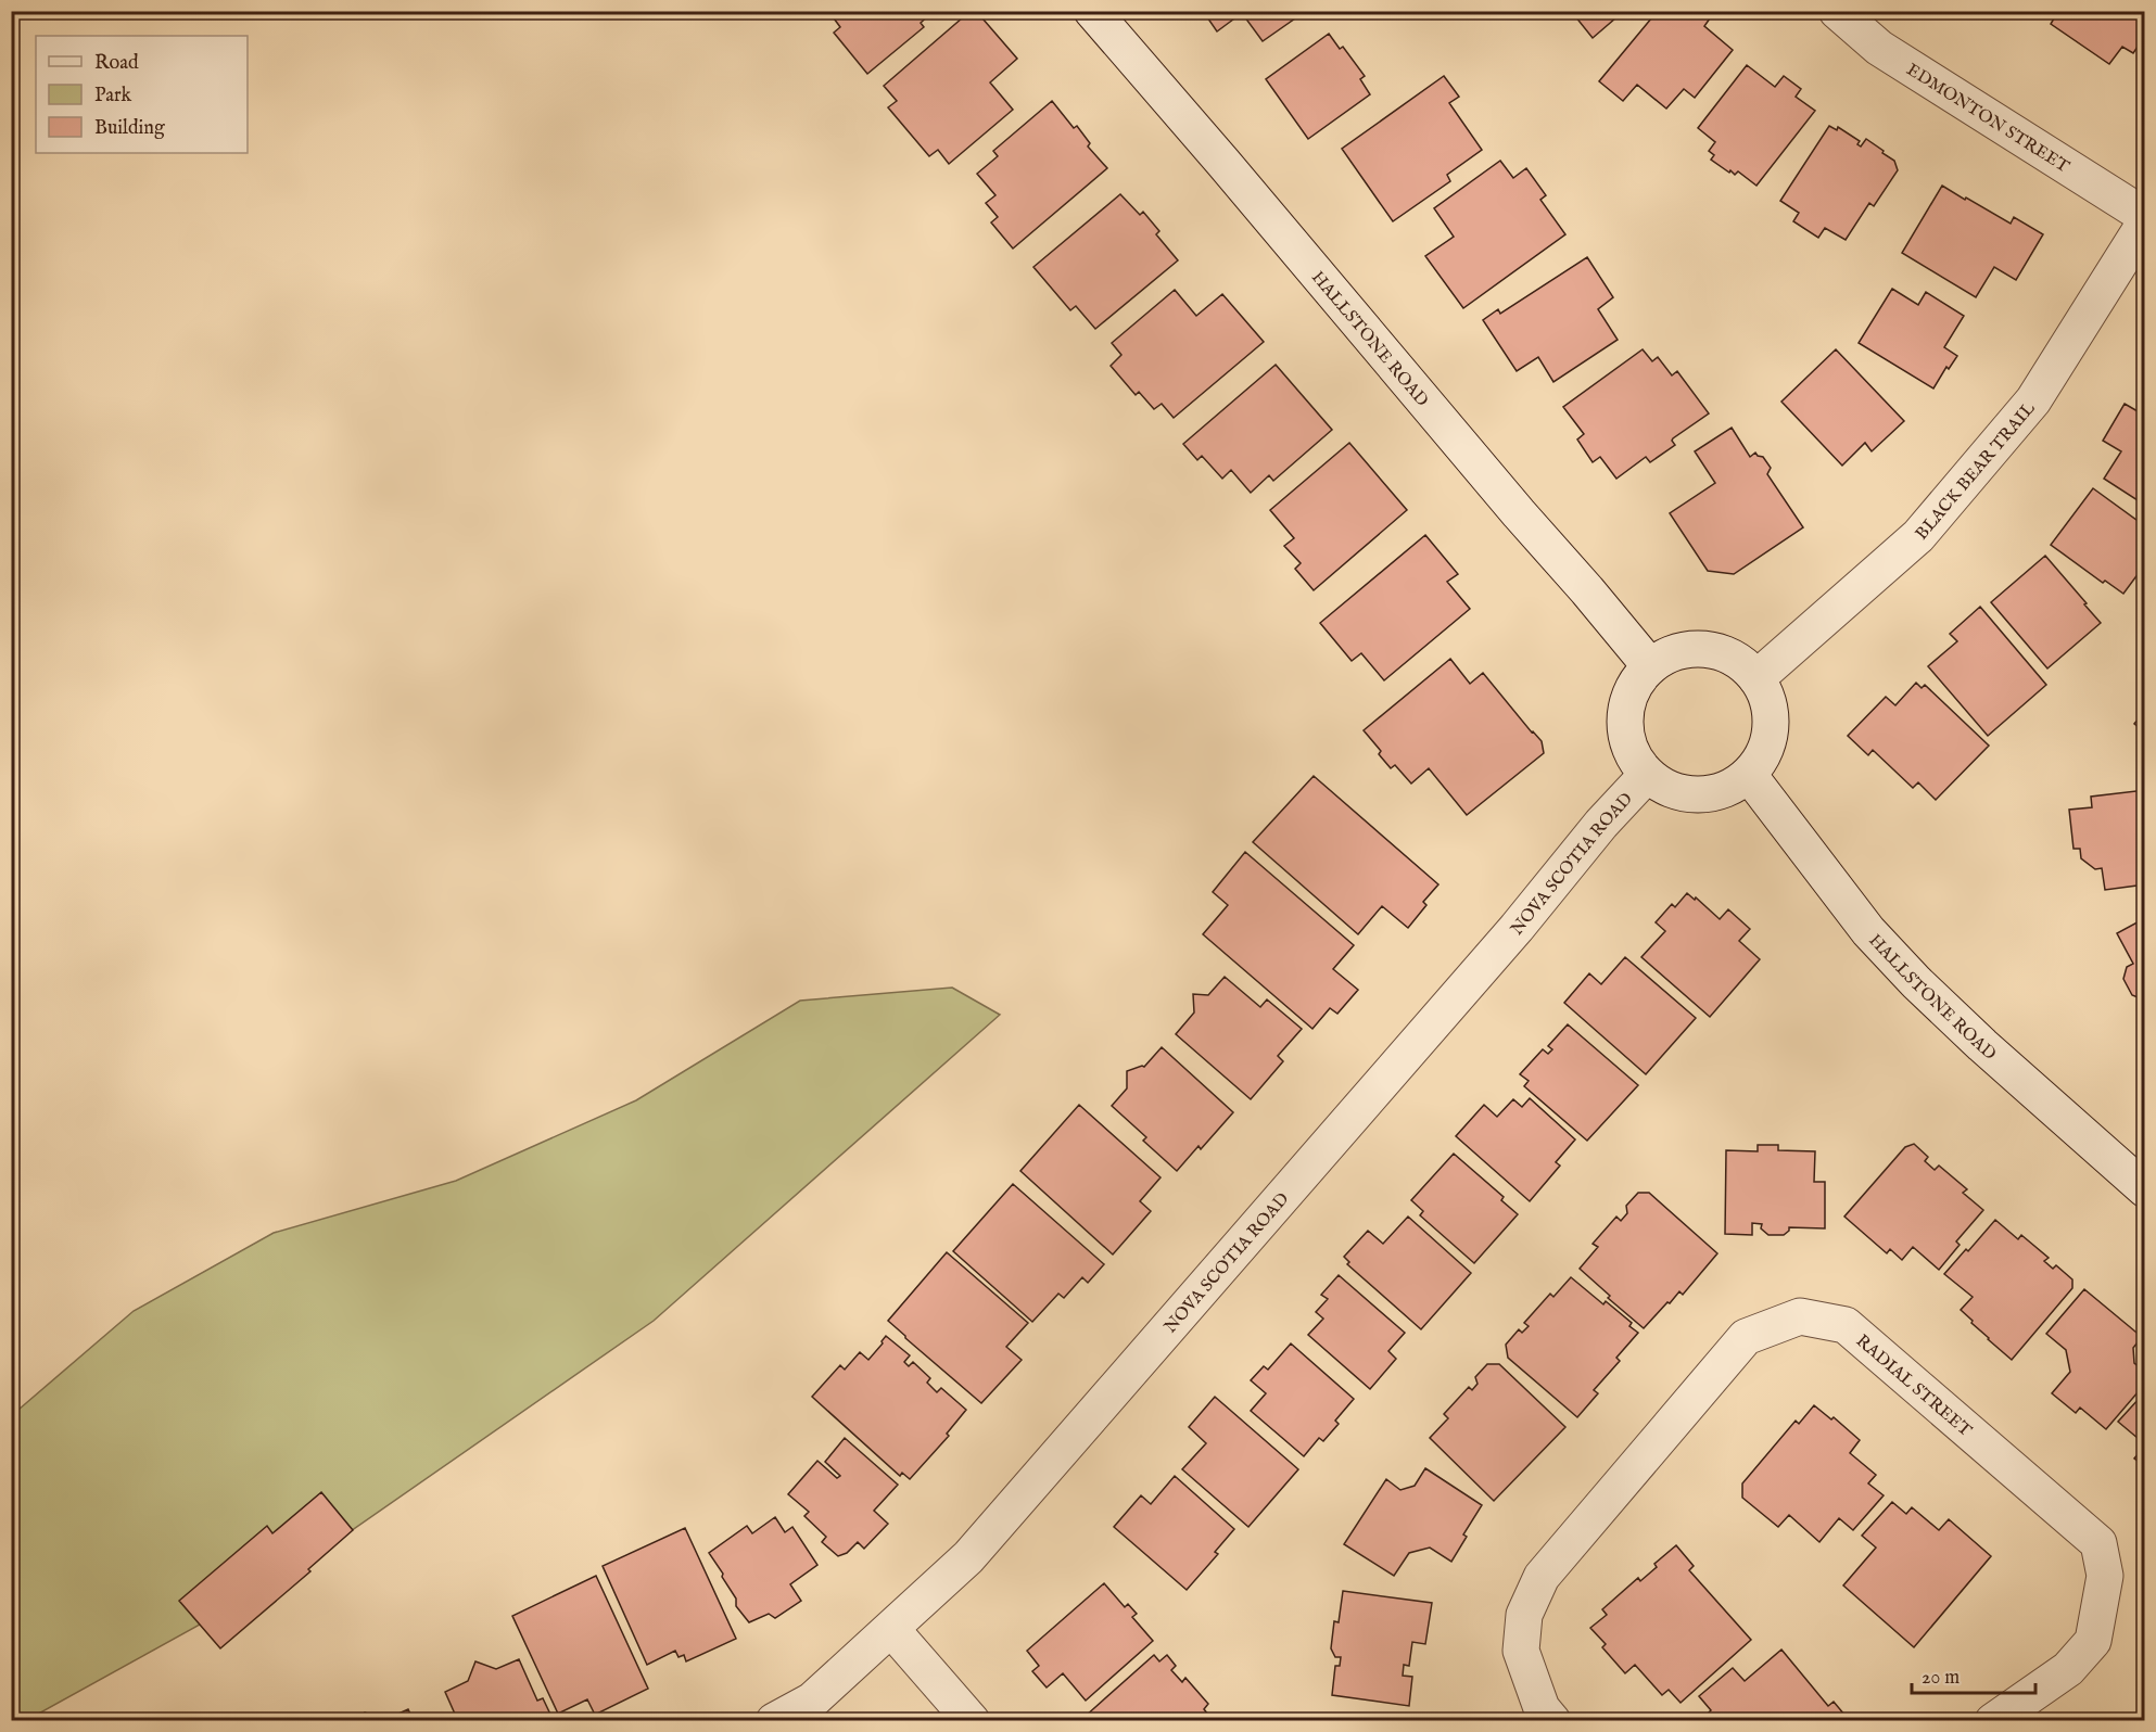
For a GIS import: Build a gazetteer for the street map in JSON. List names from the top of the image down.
{
  "streets": {
    "street": [
      "EDMONTON STREET",
      "HALLSTONE ROAD",
      "BLACK BEAR TRAIL",
      "NOVA SCOTIA ROAD",
      "RADIAL STREET"
    ]
  },
  "crossings": [
    ["HALLSTONE ROAD", "BLACK BEAR TRAIL"],
    ["HALLSTONE ROAD", "NOVA SCOTIA ROAD"],
    ["BLACK BEAR TRAIL", "NOVA SCOTIA ROAD"]
  ],
  "legend": ["Road", "Park", "Building"],
  "scale_bar": "20 m"
}
